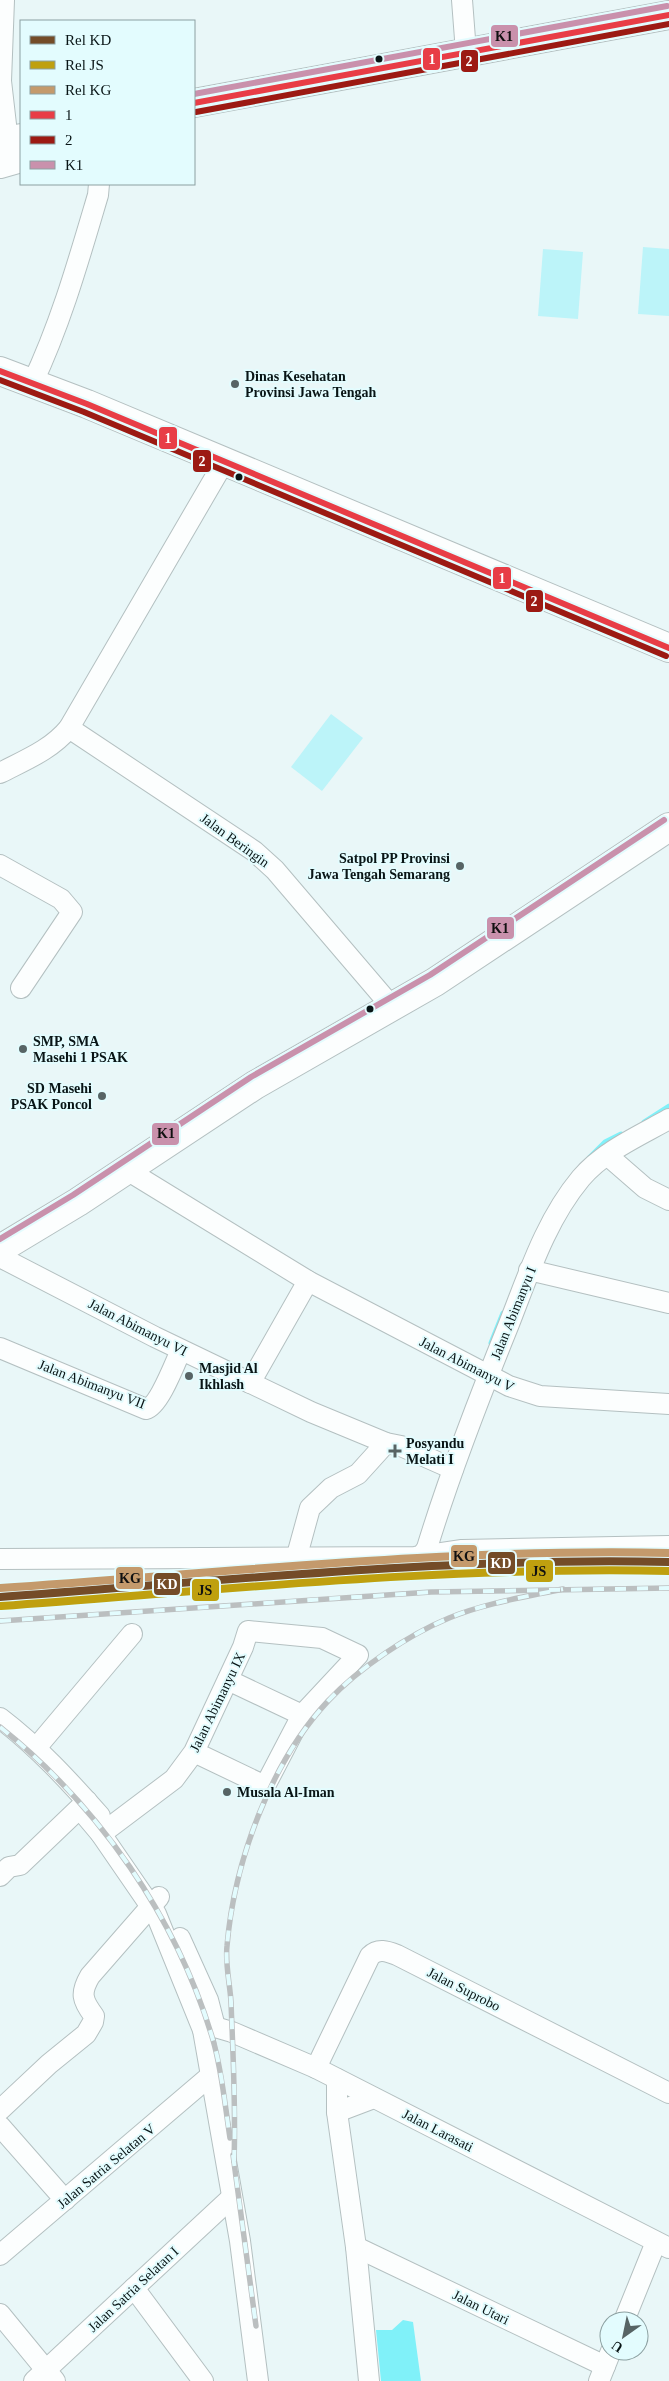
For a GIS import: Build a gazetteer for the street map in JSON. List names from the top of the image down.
{
  "streets": {
    "street": [
      "Jalan Beringin",
      "Jalan Abimanyu I",
      "Jalan Abimanyu VI",
      "Jalan Abimanyu V",
      "Jalan Abimanyu VII",
      "Jalan Abimanyu IX",
      "Jalan Suprobo",
      "Jalan Larasati",
      "Jalan Satria Selatan V",
      "Jalan Satria Selatan I",
      "Jalan Utari"
    ]
  },
  "crossings": [
    ["Jalan Abimanyu I", "Jalan Abimanyu VI"],
    ["Jalan Abimanyu I", "Jalan Abimanyu V"],
    ["Jalan Abimanyu VI", "Jalan Abimanyu VII"],
    ["Jalan Suprobo", "Jalan Larasati"]
  ],
  "places": {
    "other": [
      "Dinas Kesehatan Provinsi Jawa Tengah",
      "Satpol PP Provinsi Jawa Tengah Semarang",
      "SMP, SMA Masehi 1 PSAK",
      "SD Masehi PSAK Poncol",
      "Masjid Al Ikhlash",
      "Musala Al-Iman"
    ],
    "health": ["Posyandu Melati I"]
  },
  "lines": [
    "transit line K1",
    "transit line 1",
    "transit line 2",
    "rail line KG",
    "rail line KD",
    "rail line JS"
  ],
  "legend": [
    "Rel KD",
    "Rel JS",
    "Rel KG",
    "1",
    "2",
    "K1"
  ],
  "north": "bottom left"
}
